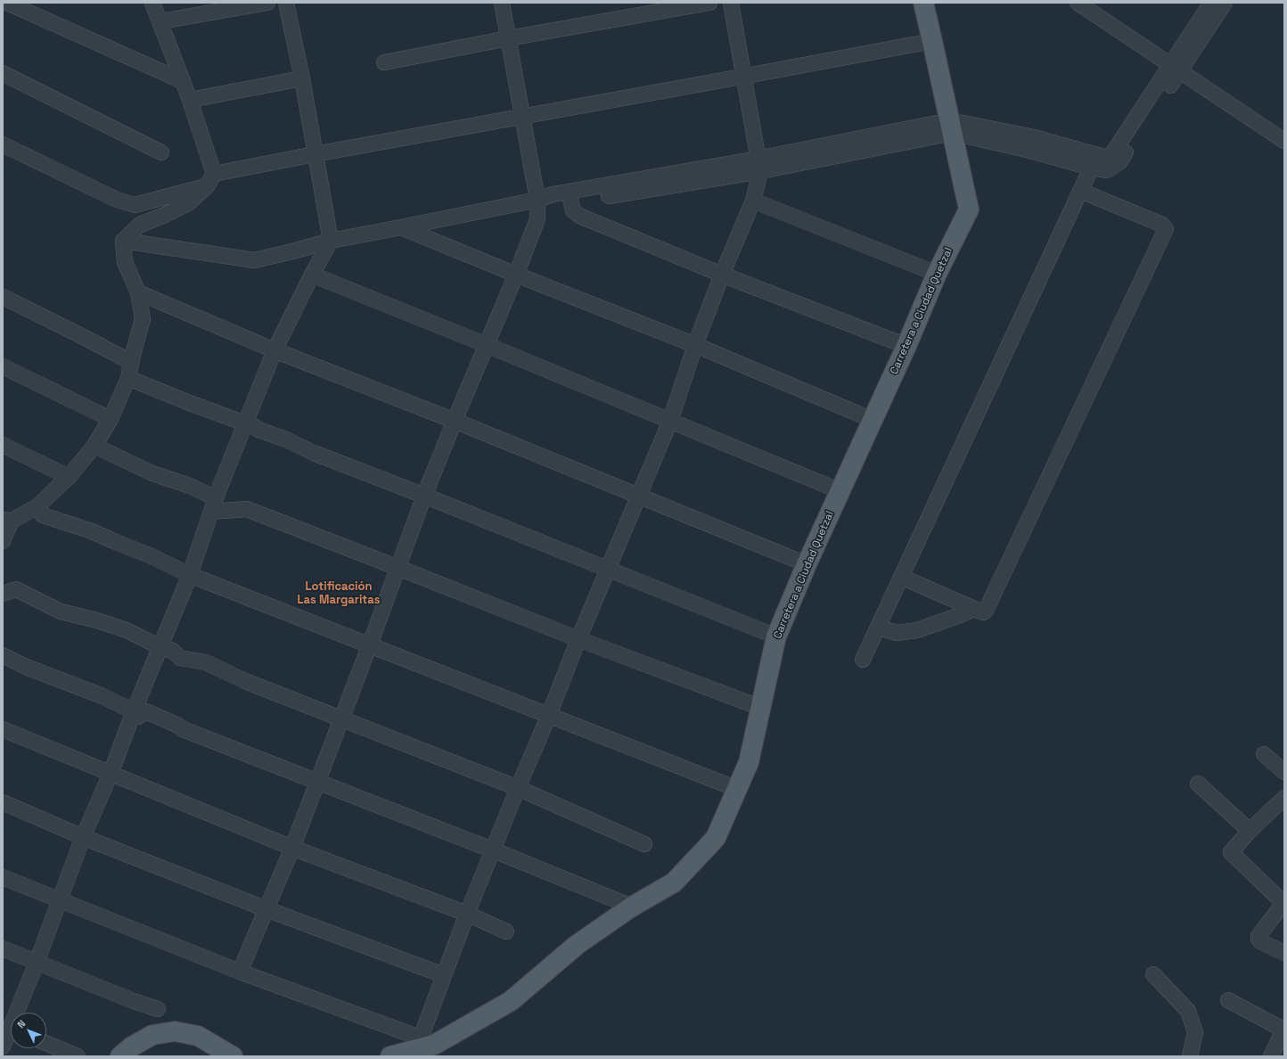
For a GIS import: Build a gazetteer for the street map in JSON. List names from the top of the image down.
{
  "streets": {
    "main road": ["Carretera a Ciudad Quetzal"]
  },
  "districts": ["Lotificación Las Margaritas"],
  "north": "top left"
}
